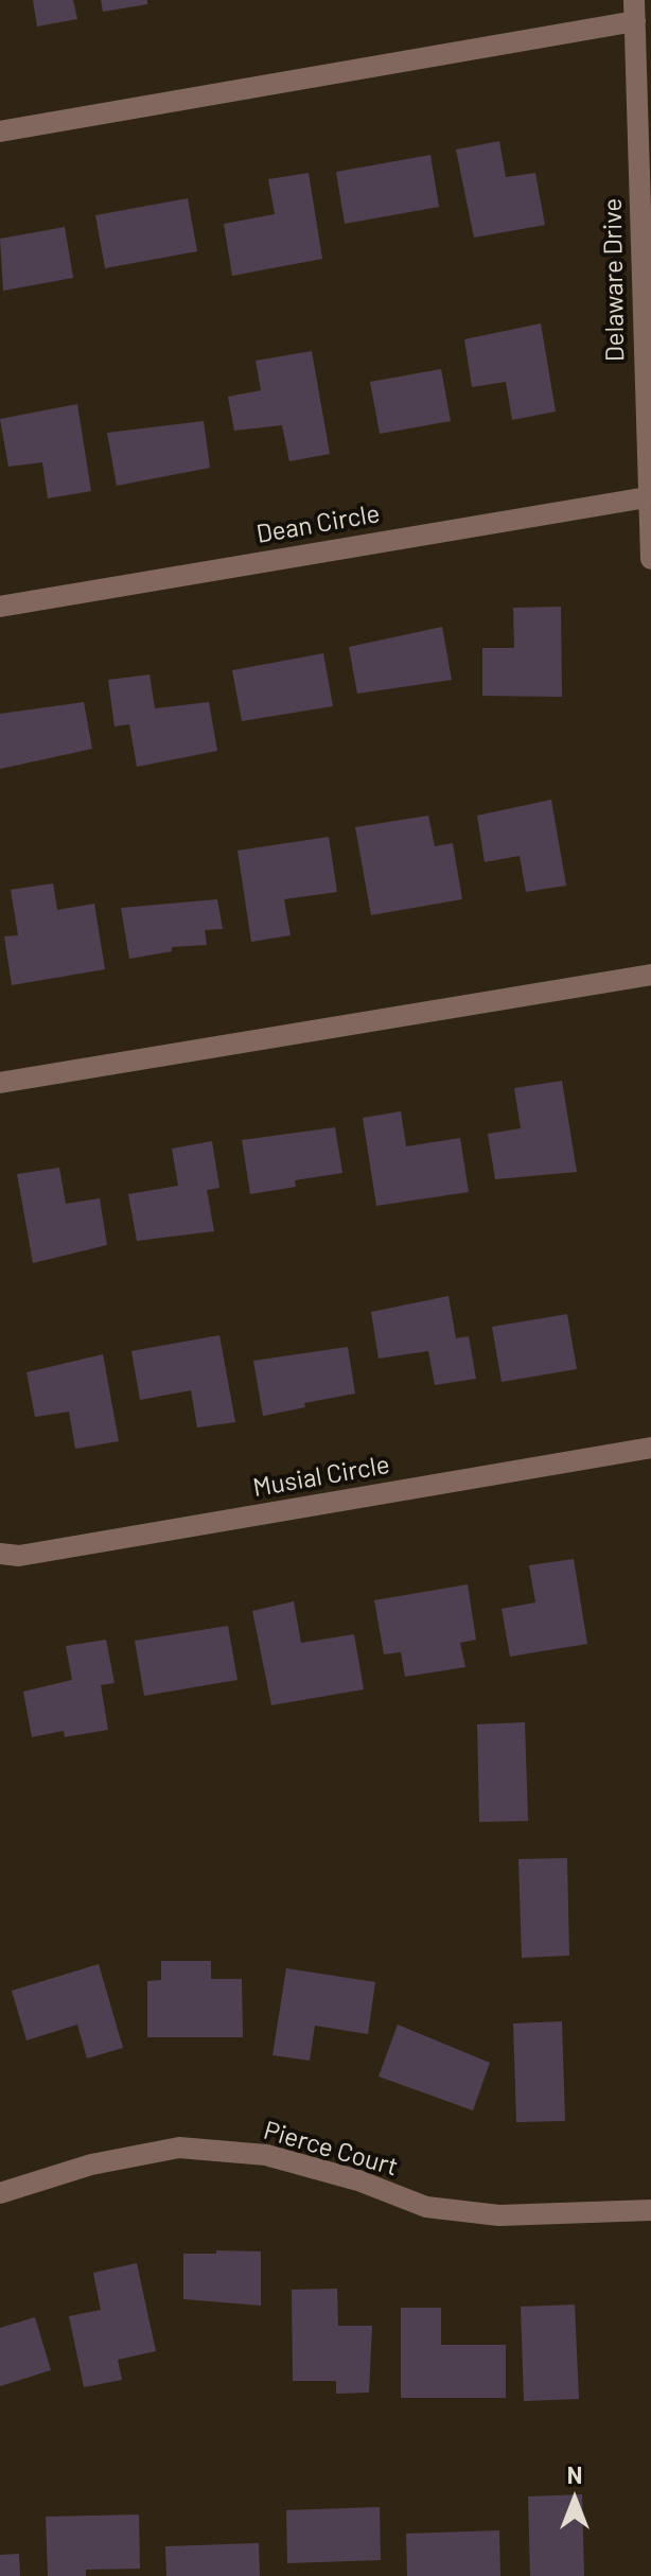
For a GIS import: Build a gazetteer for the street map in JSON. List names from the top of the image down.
{
  "streets": {
    "street": [
      "Delaware Drive",
      "Dean Circle",
      "Musial Circle",
      "Pierce Court"
    ]
  },
  "crossings": [
    ["Delaware Drive", "Dean Circle"]
  ],
  "north": "top"
}
